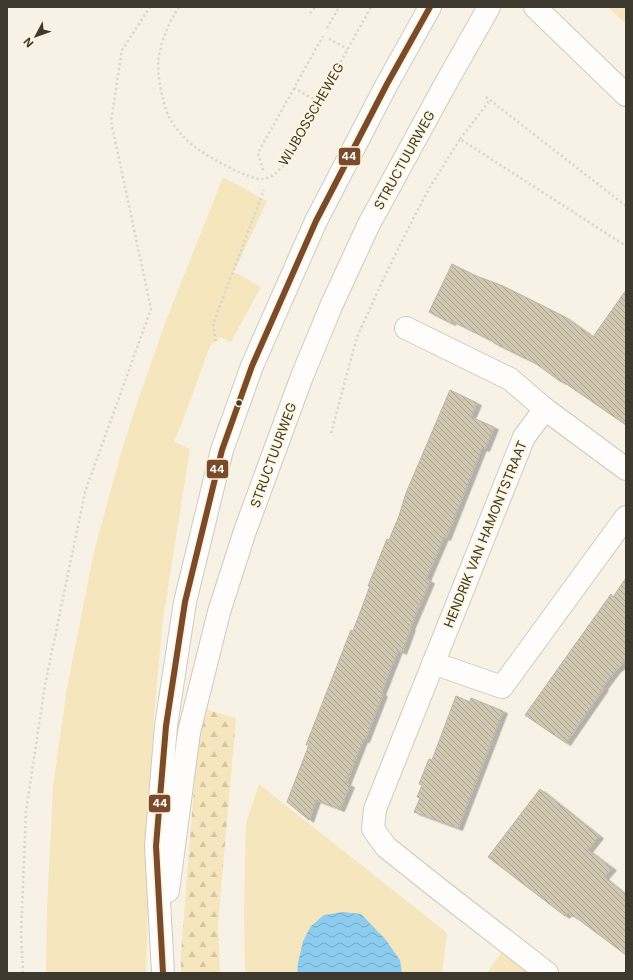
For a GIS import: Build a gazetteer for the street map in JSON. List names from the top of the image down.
{
  "streets": {
    "main road": ["STRUCTUURWEG", "HENDRIK VAN HAMONTSTRAAT"],
    "path": ["WIJBOSSCHEWEG"]
  },
  "lines": ["transit line 44"],
  "north": "bottom left"
}
